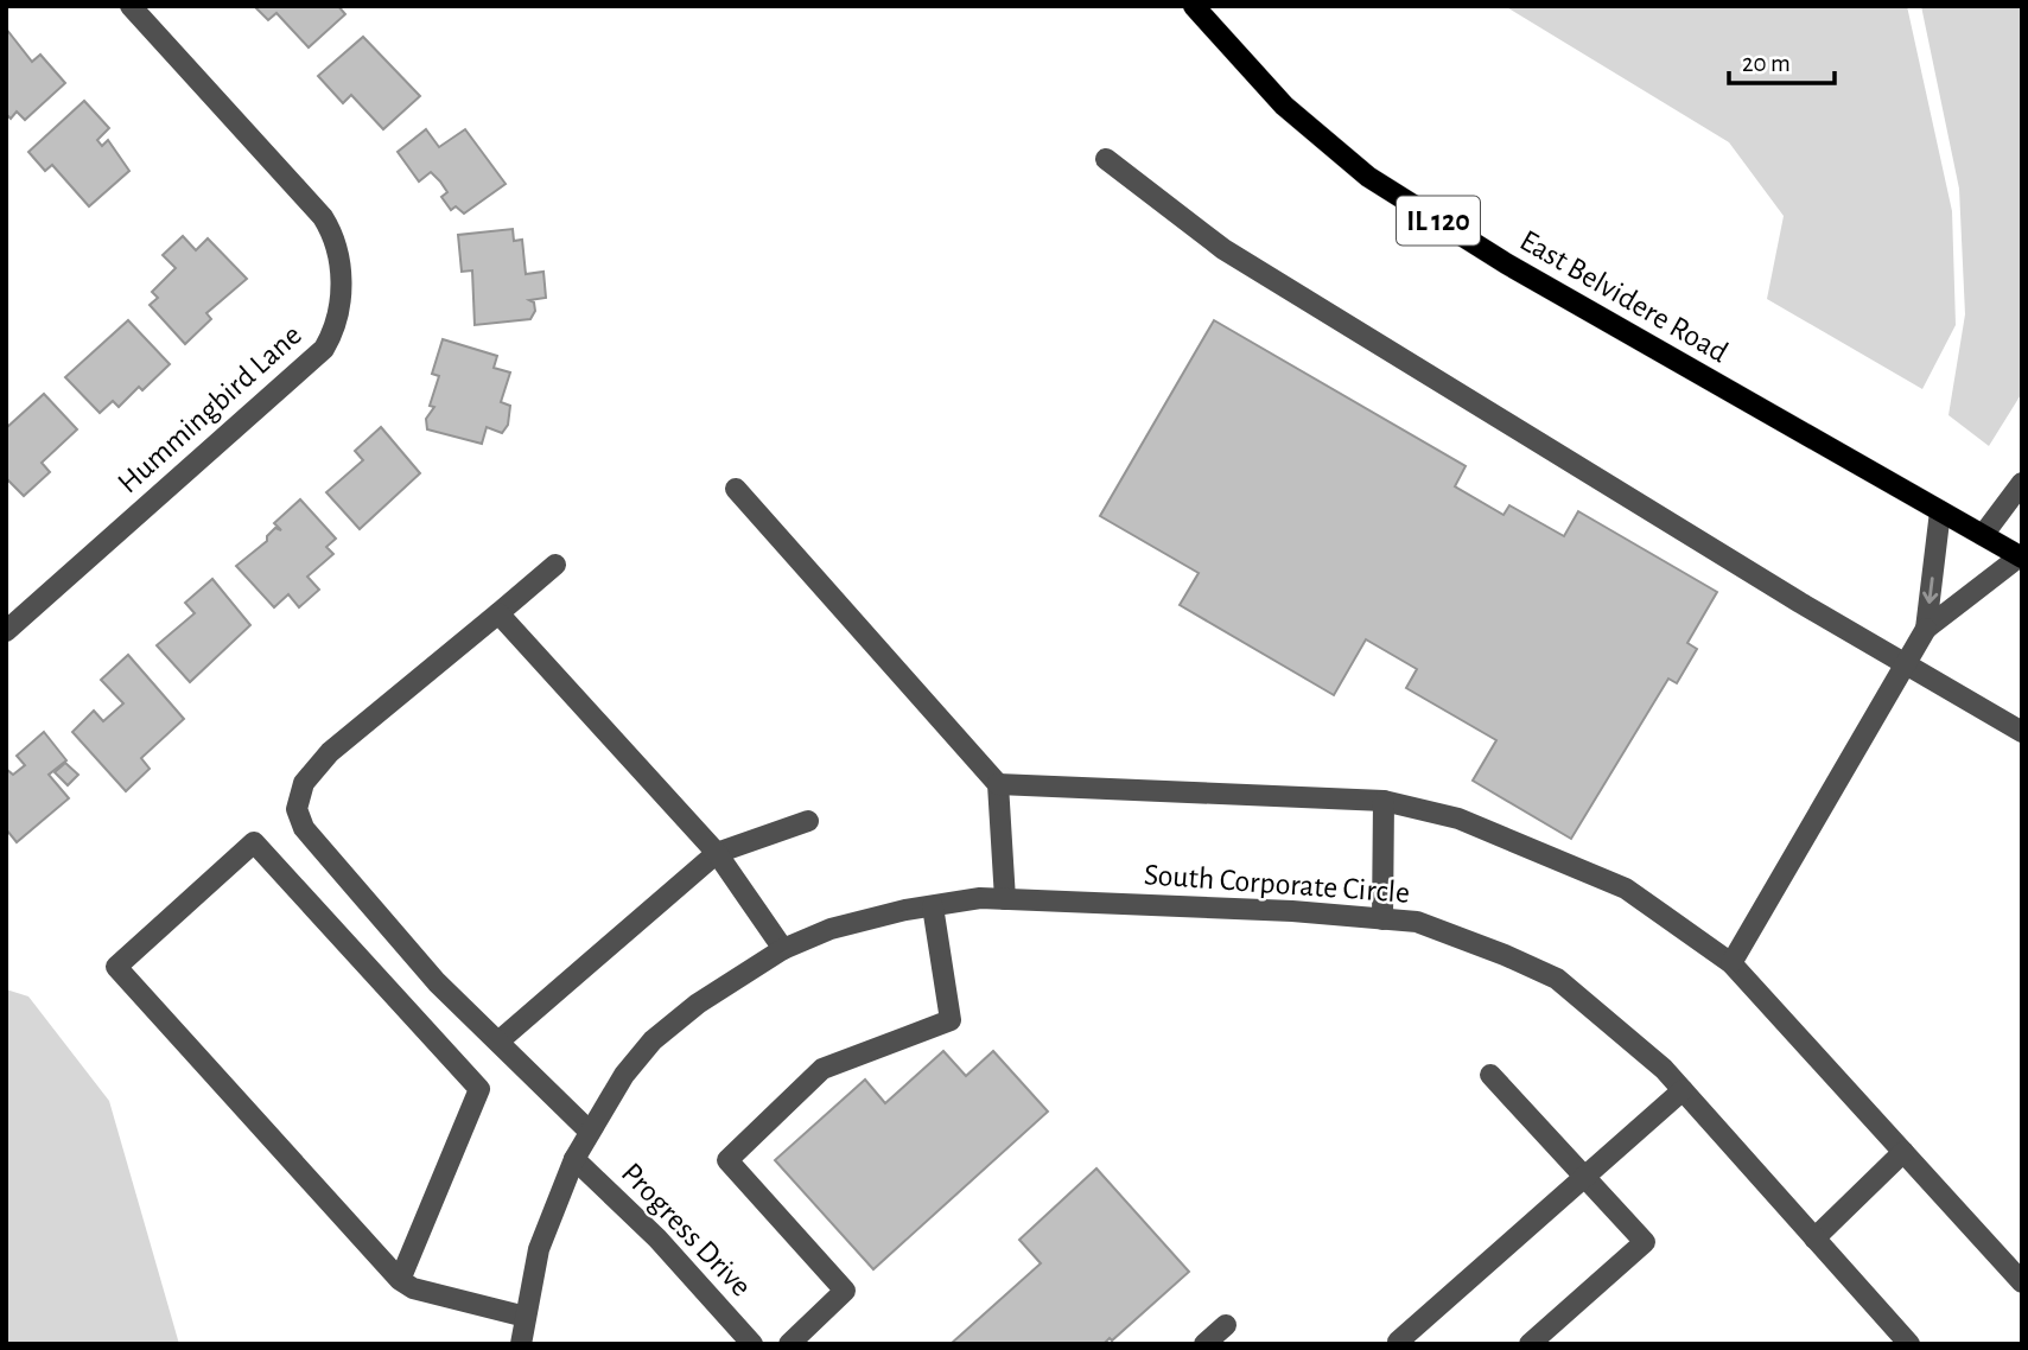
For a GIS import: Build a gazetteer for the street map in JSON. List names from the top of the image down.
{
  "streets": {
    "main road": ["IL 120", "East Belvidere Road"],
    "street": ["Hummingbird Lane", "South Corporate Circle", "Progress Drive"]
  },
  "crossings": [
    ["South Corporate Circle", "Progress Drive"]
  ],
  "scale_bar": "20 m"
}
